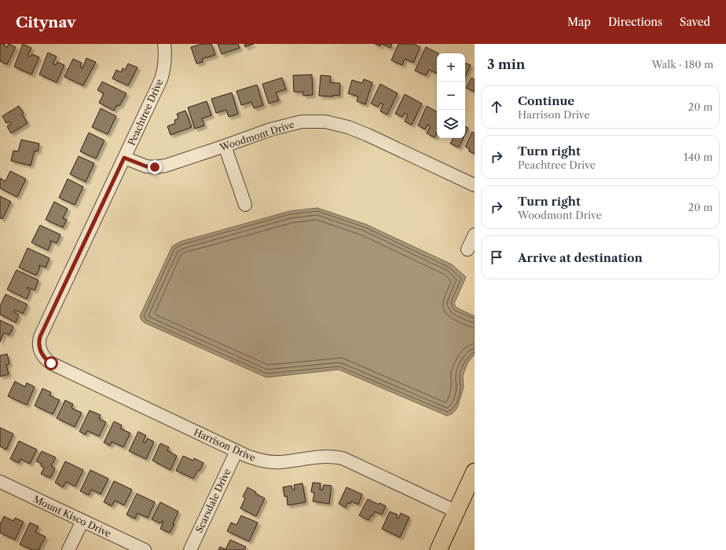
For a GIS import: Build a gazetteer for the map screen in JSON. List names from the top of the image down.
{
  "streets": {
    "street": [
      "Peachtree Drive",
      "Woodmont Drive",
      "Harrison Drive",
      "Scarsdale Drive",
      "Mount Kisco Drive"
    ]
  },
  "crossings": [
    ["Peachtree Drive", "Woodmont Drive"],
    ["Peachtree Drive", "Harrison Drive"],
    ["Harrison Drive", "Scarsdale Drive"]
  ],
  "page": {
    "header": "Citynav",
    "nav": ["Map", "Directions", "Saved"],
    "heading": ["3 min", "Walk · 180 m"],
    "map_buttons": ["+", "−"],
    "list": [
      ["Continue", "Harrison Drive", "20 m"],
      ["Turn right", "Peachtree Drive", "140 m"],
      ["Turn right", "Woodmont Drive", "20 m"],
      "Arrive at destination"
    ]
  }
}
